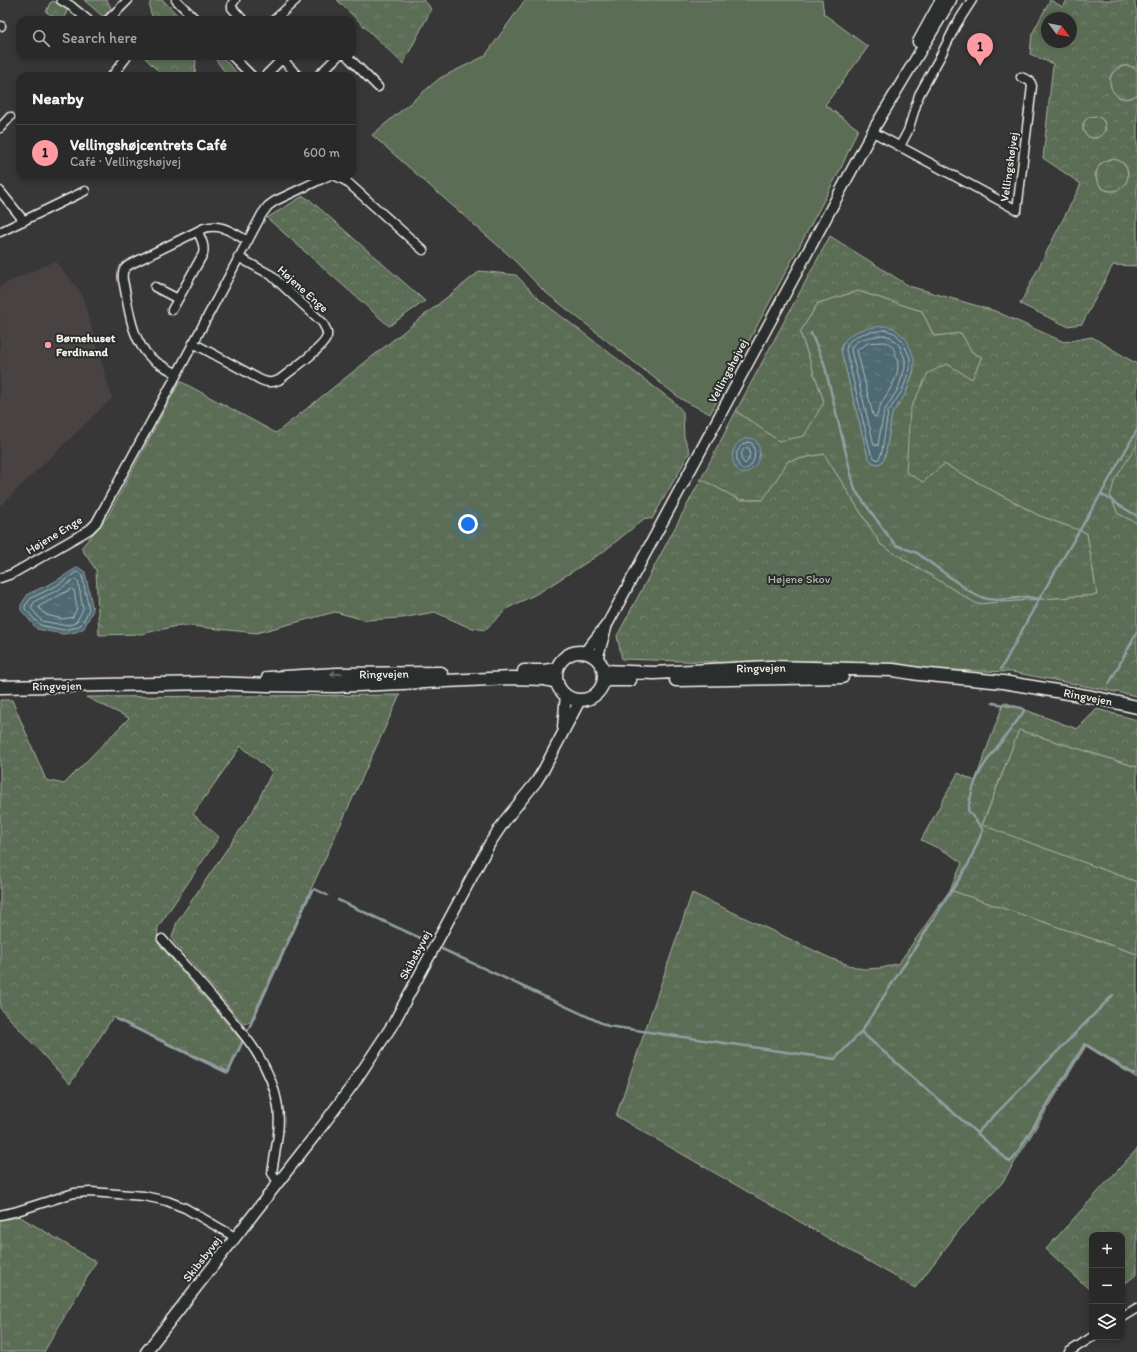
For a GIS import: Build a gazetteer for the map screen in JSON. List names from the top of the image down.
{
  "streets": {
    "main road": ["Ringvejen"],
    "street": ["Vellingshøjvej", "Højene Enge", "Skibsbyvej"]
  },
  "crossings": [
    ["Vellingshøjvej", "Ringvejen"],
    ["Vellingshøjvej", "Skibsbyvej"],
    ["Ringvejen", "Skibsbyvej"]
  ],
  "parks": ["Højene Skov"],
  "places": ["Børnehuset Ferdinand"],
  "north": "bottom right",
  "page": {
    "search": "Search here",
    "pins": "1",
    "heading": "Nearby",
    "list": [
      {
        "mark": "1",
        "name": "Vellingshøjcentrets Café",
        "note": "Café · Vellingshøjvej",
        "value": "600 m"
      }
    ],
    "map_buttons": ["+", "−"]
  }
}
